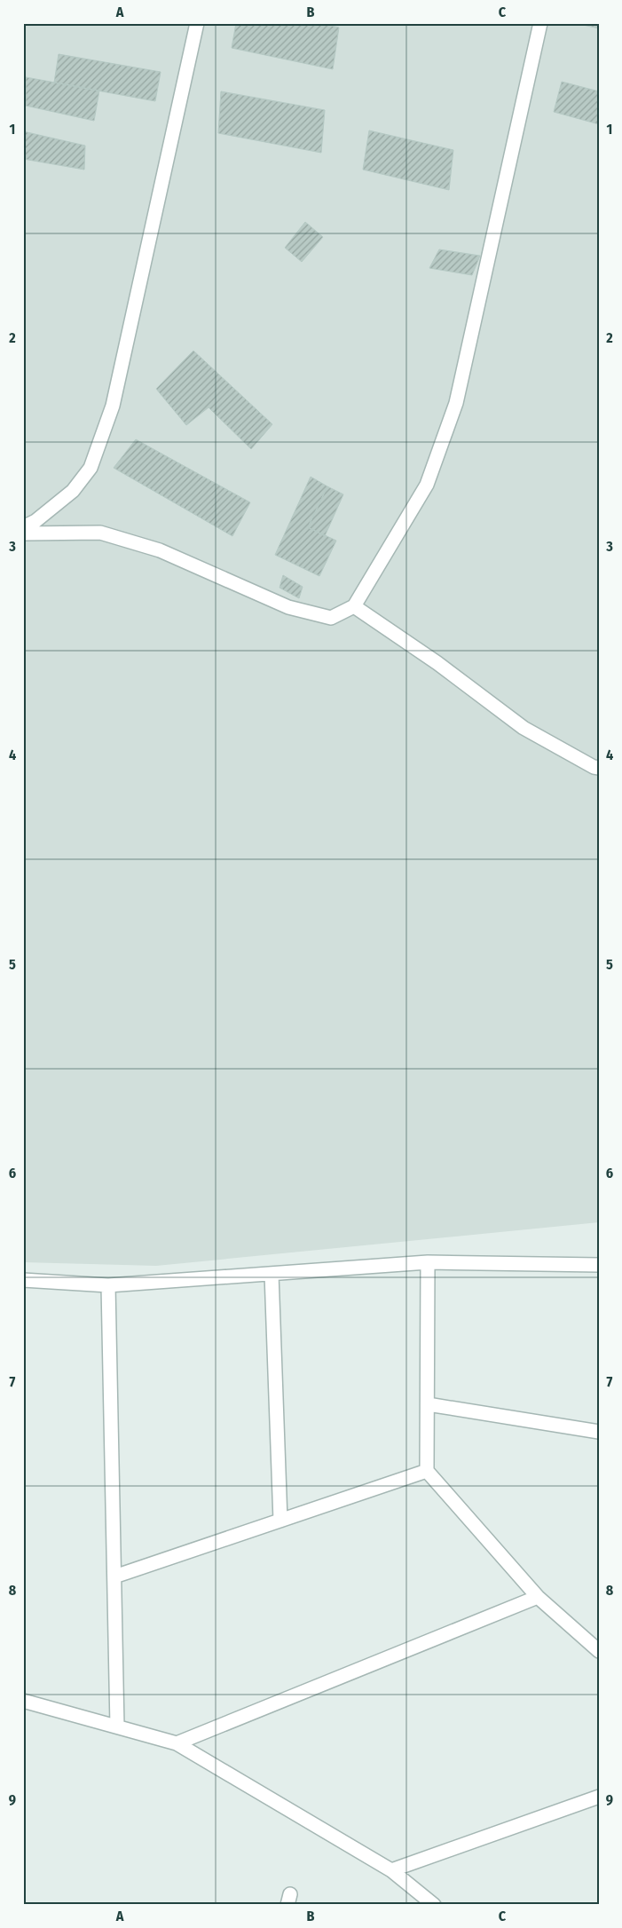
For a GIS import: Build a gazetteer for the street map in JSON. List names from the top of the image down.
{
  "grid": {
    "columns": ["A", "B", "C"],
    "rows": [
      "1",
      "2",
      "3",
      "4",
      "5",
      "6",
      "7",
      "8",
      "9"
    ]
  }
}
